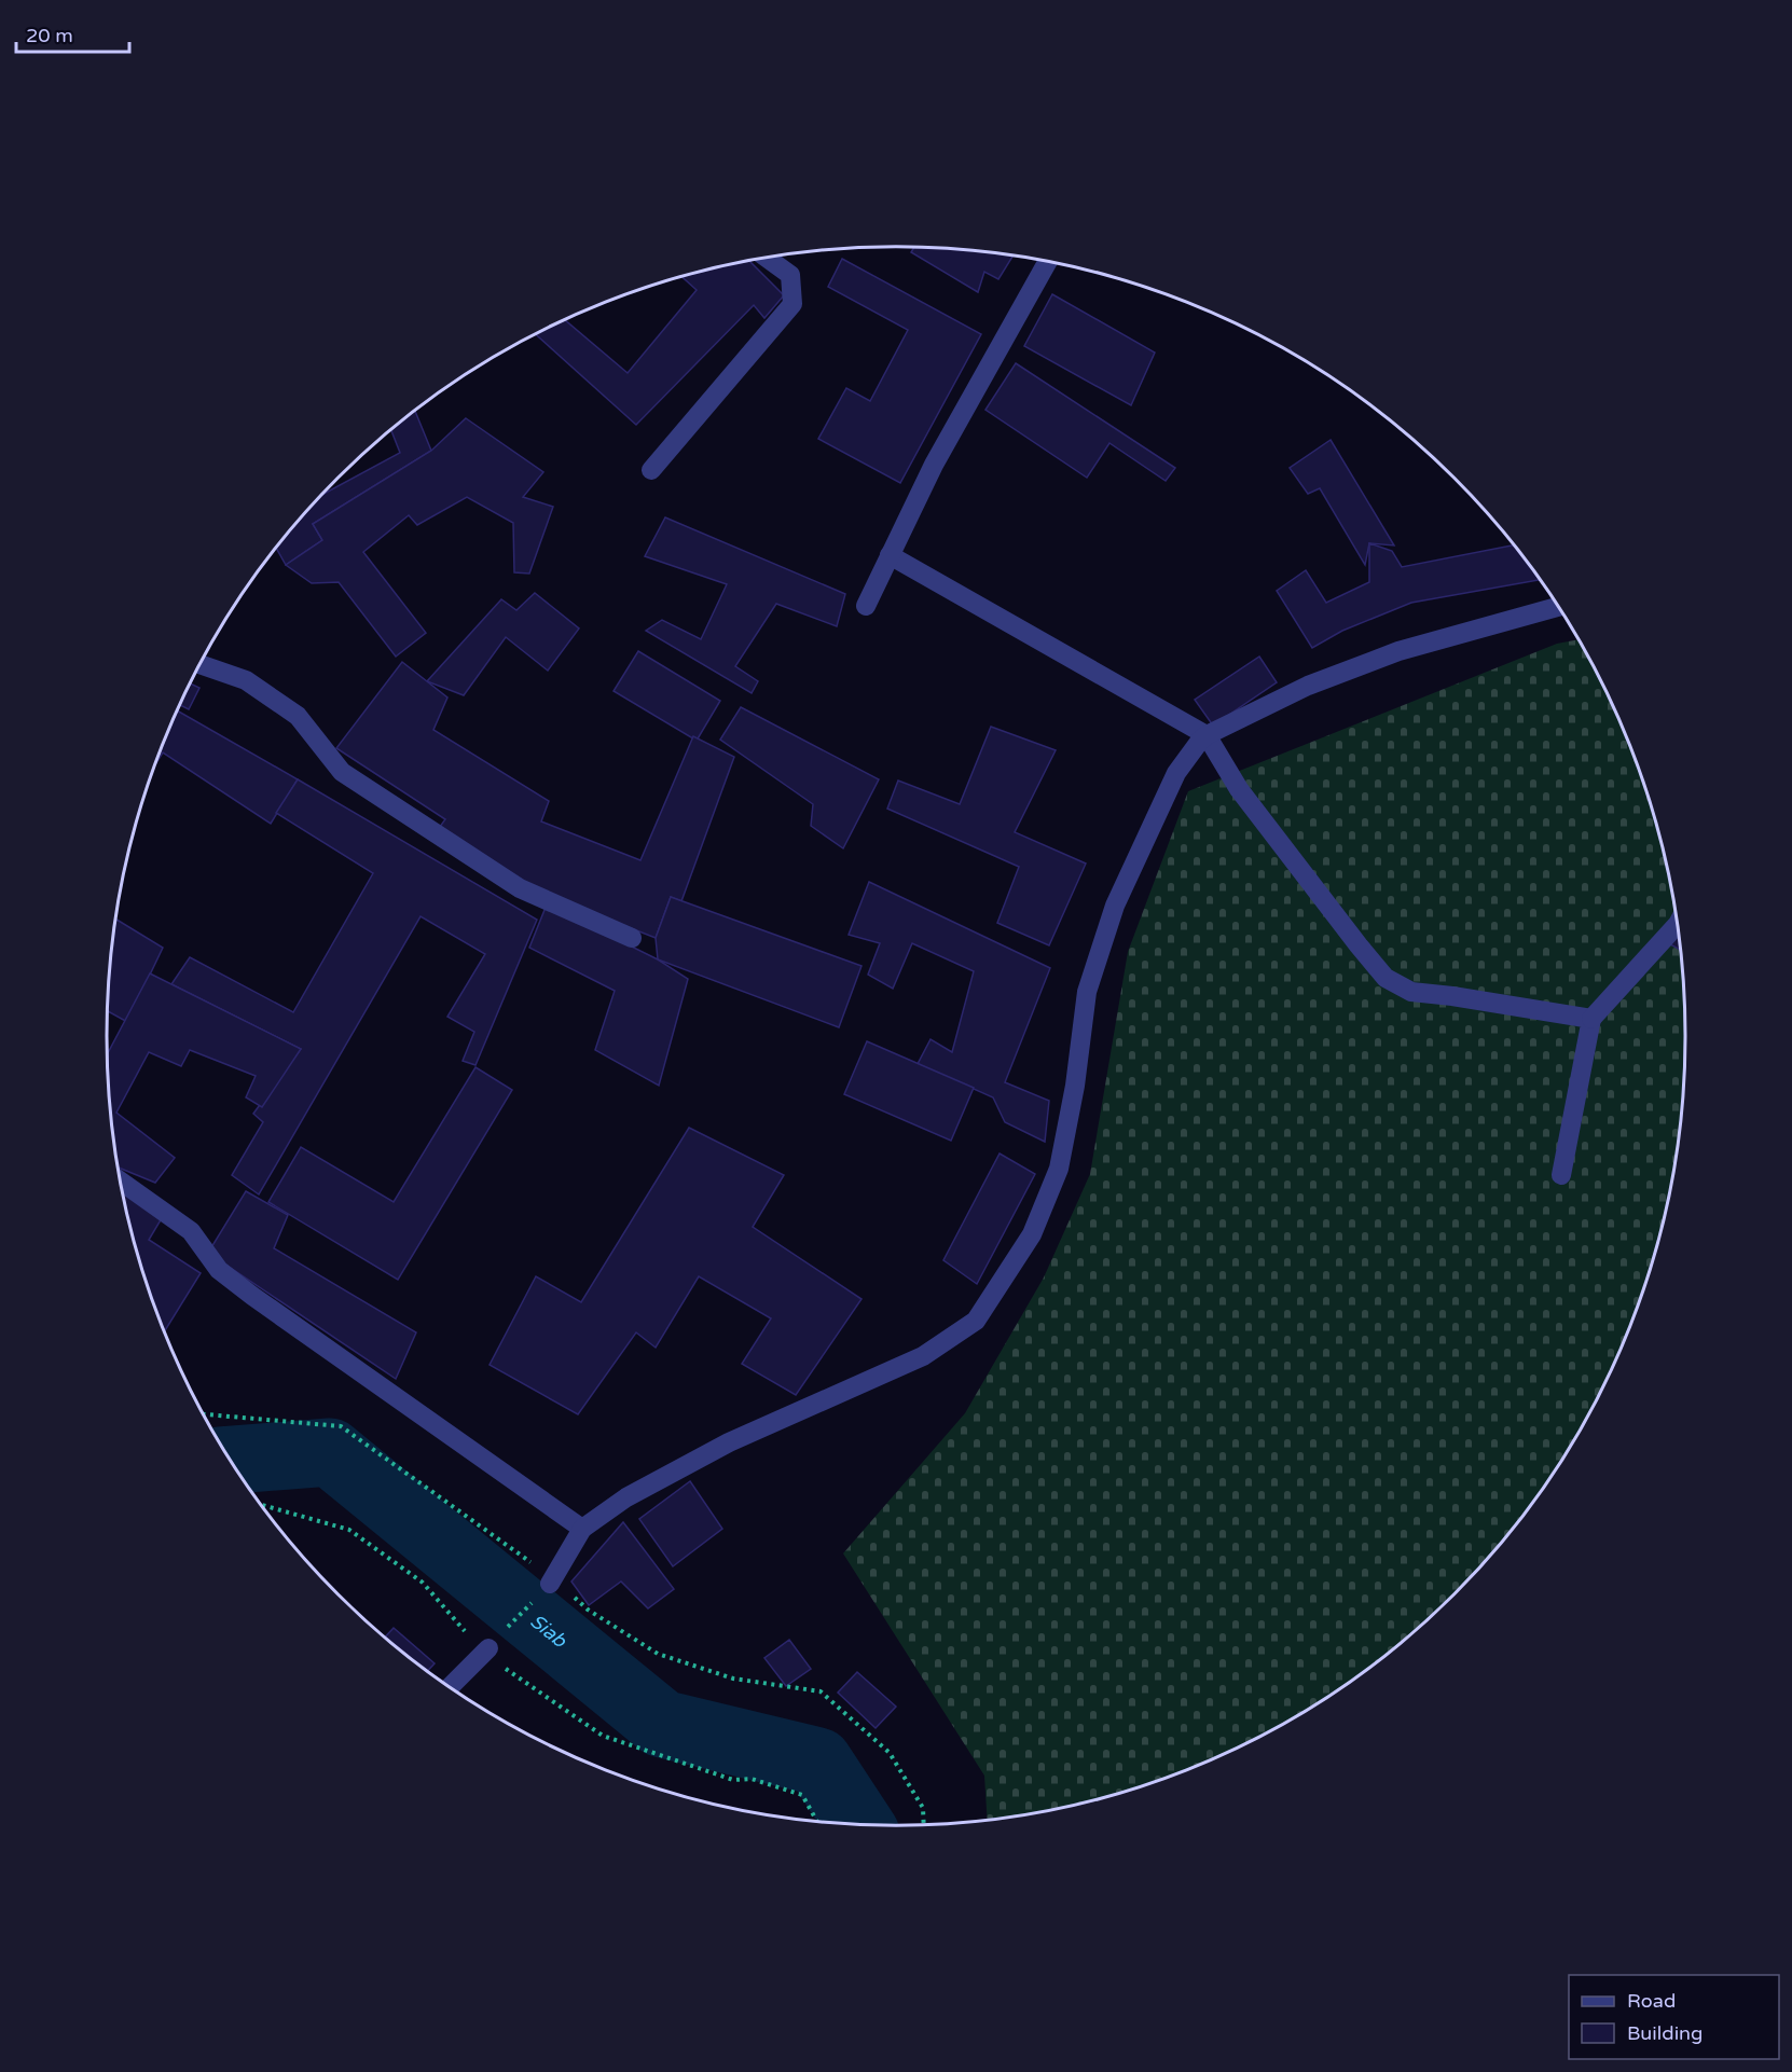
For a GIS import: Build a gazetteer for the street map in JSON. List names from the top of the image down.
{
  "water": ["Siab"],
  "legend": ["Road", "Building"],
  "scale_bar": "20 m"
}
